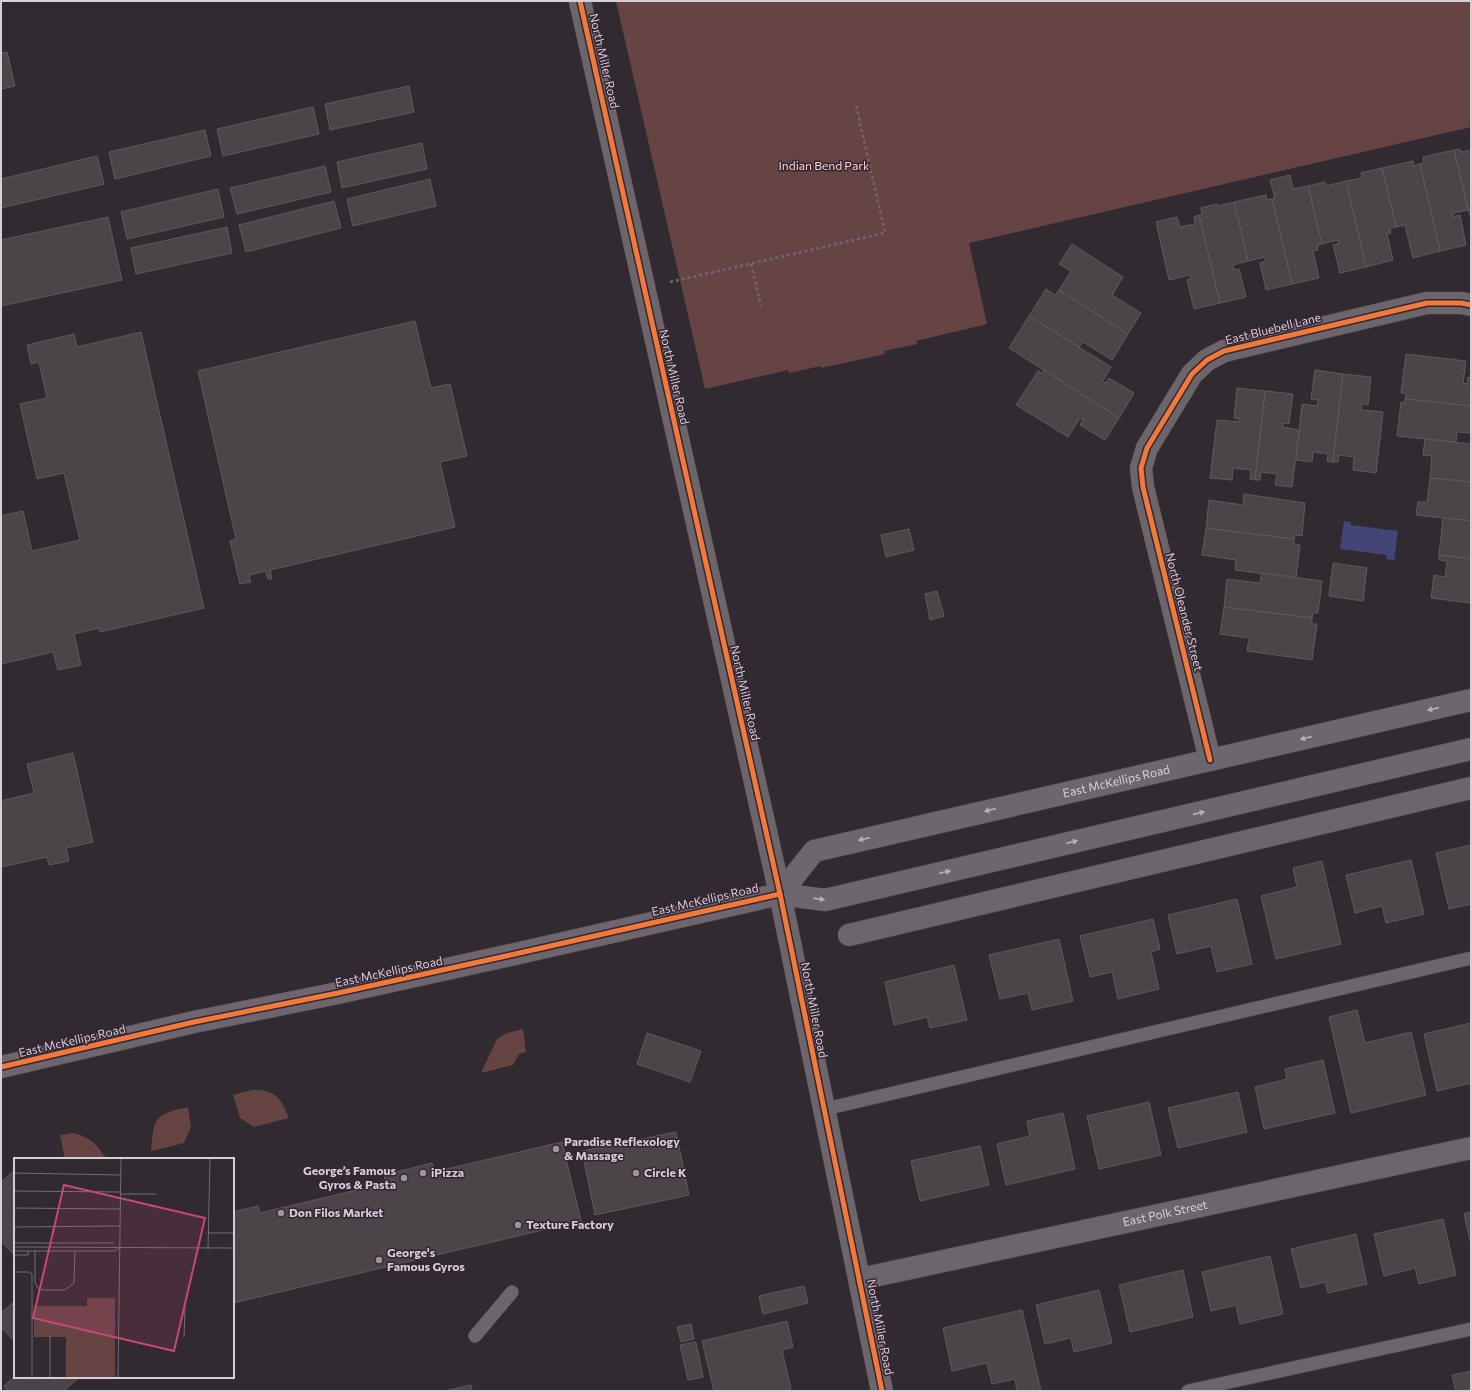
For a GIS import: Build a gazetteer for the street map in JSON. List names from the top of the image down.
{
  "streets": {
    "main road": ["East McKellips Road"],
    "street": [
      "North Miller Road",
      "East Bluebell Lane",
      "North Oleander Street",
      "East Polk Street"
    ]
  },
  "crossings": [
    ["North Miller Road", "East McKellips Road"],
    ["North Miller Road", "East Polk Street"],
    ["East Bluebell Lane", "North Oleander Street"],
    ["North Oleander Street", "East McKellips Road"]
  ],
  "parks": ["Indian Bend Park"],
  "places": [
    "Paradise Reflexology & Massage",
    "iPizza",
    "Circle K",
    "George’s Famous Gyros & Pasta",
    "Don Filos Market",
    "Texture Factory",
    "George's Famous Gyros"
  ]
}
